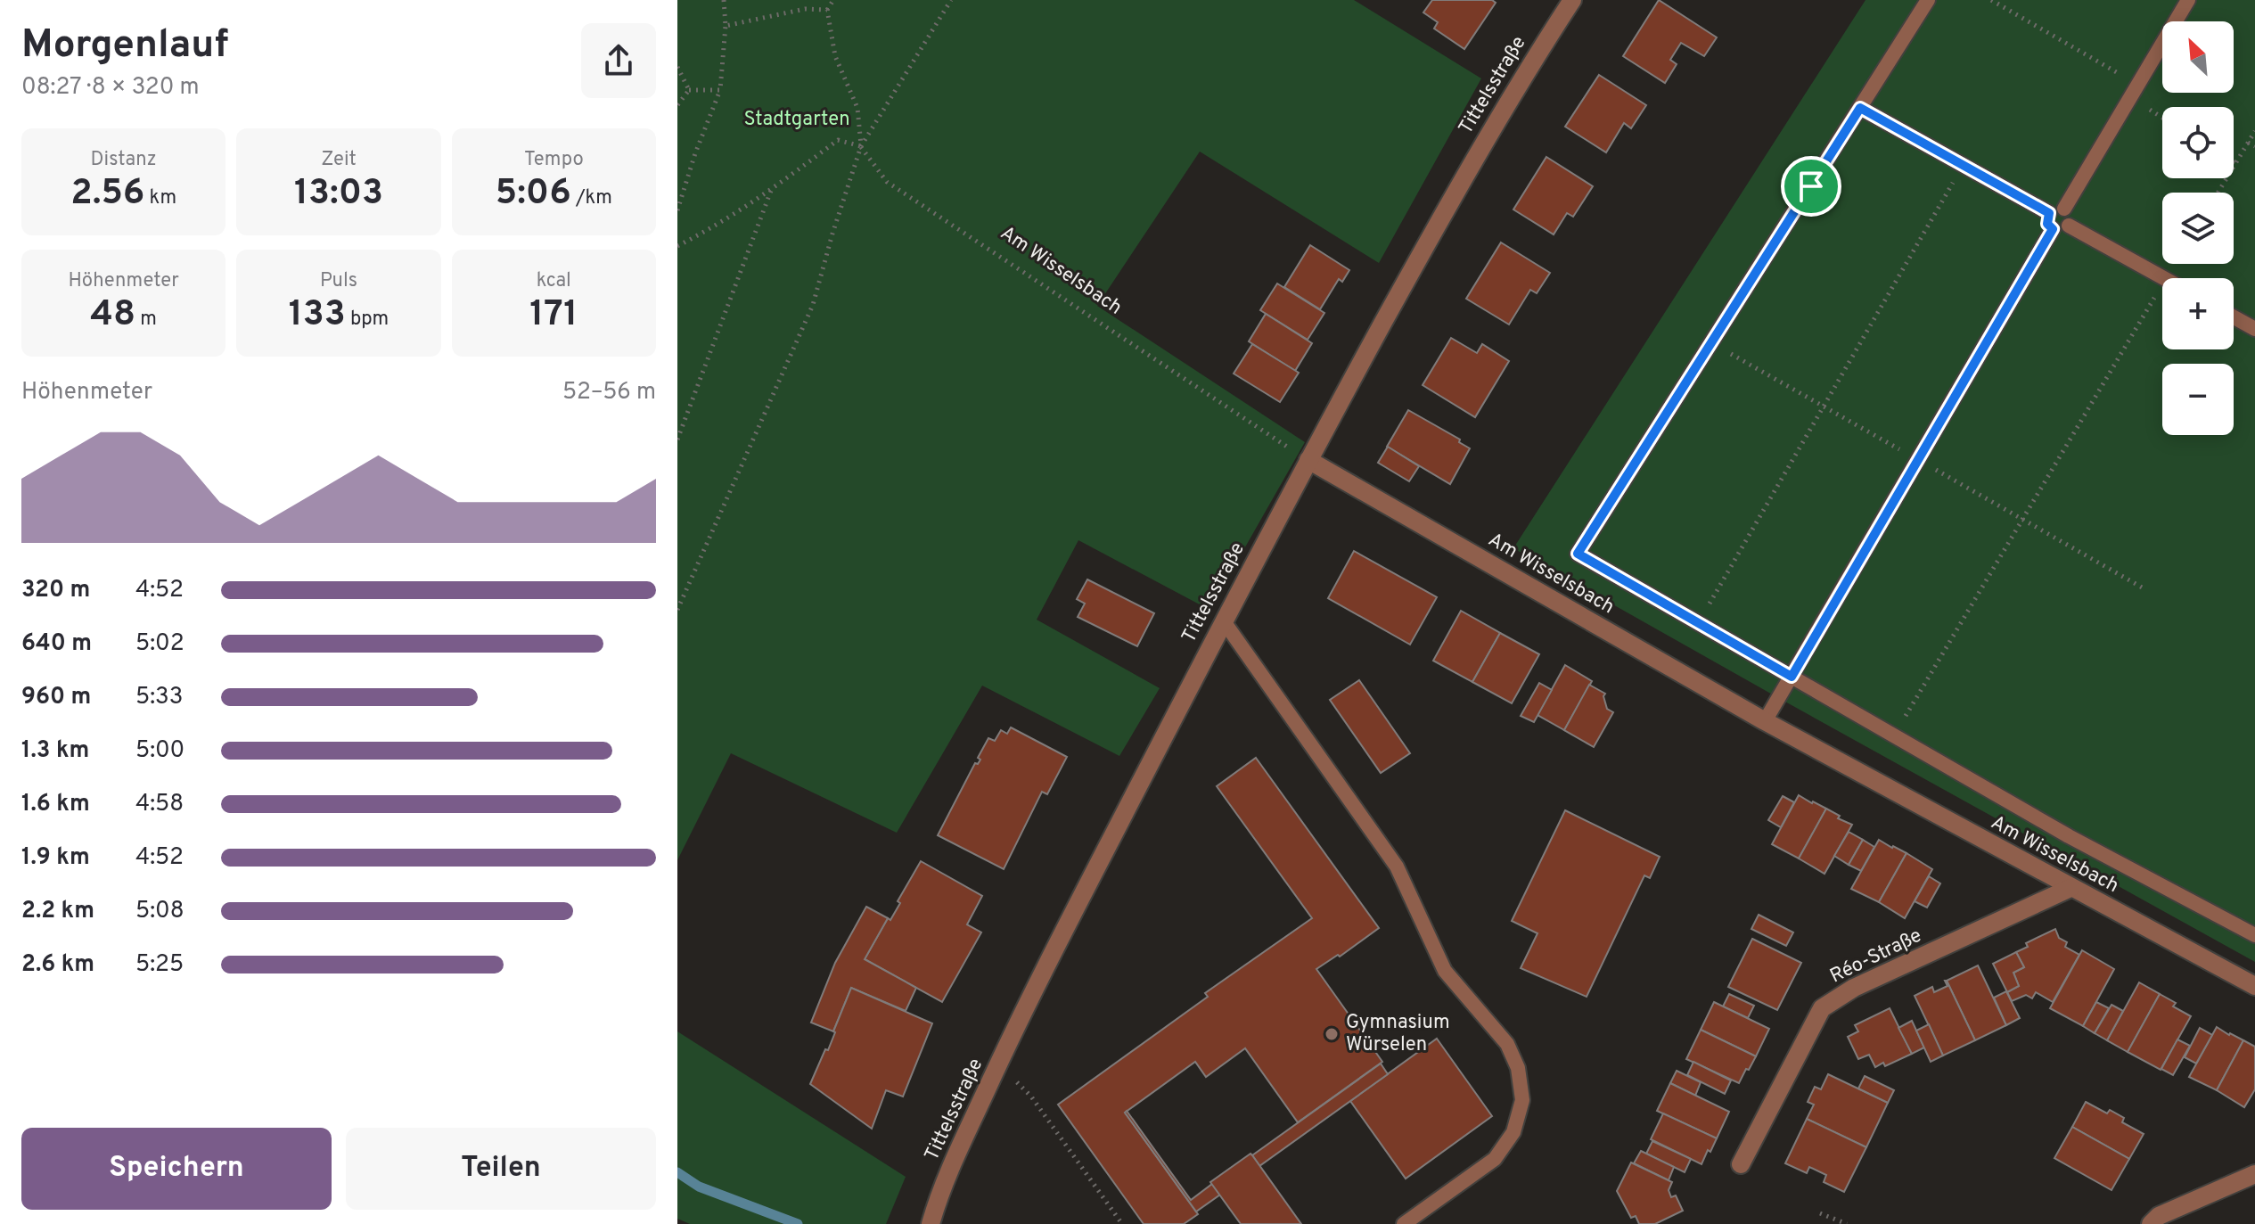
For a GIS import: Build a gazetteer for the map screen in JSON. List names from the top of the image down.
{
  "streets": {
    "street": ["Tittelsstraße", "Am Wisselsbach", "Réo-Straße"]
  },
  "crossings": [
    ["Tittelsstraße", "Am Wisselsbach"],
    ["Am Wisselsbach", "Réo-Straße"]
  ],
  "parks": ["Stadtgarten"],
  "places": ["Gymnasium Würselen"],
  "north": "top left",
  "page": {
    "heading": ["Morgenlauf", "08:27 · 8 × 320 m"],
    "map_buttons": ["+", "−"],
    "stats": [
      ["Distanz", "2.56 km"],
      ["Zeit", "13:03"],
      ["Tempo", "5:06 /km"],
      ["Höhenmeter", "48 m"],
      ["Puls", "133 bpm"],
      ["kcal", "171"]
    ],
    "chart": ["Höhenmeter", "52–56 m"],
    "list": [
      {
        "name": "320 m",
        "note": "4:52"
      },
      {
        "name": "640 m",
        "note": "5:02"
      },
      {
        "name": "960 m",
        "note": "5:33"
      },
      {
        "name": "1.3 km",
        "note": "5:00"
      },
      {
        "name": "1.6 km",
        "note": "4:58"
      },
      {
        "name": "1.9 km",
        "note": "4:52"
      },
      {
        "name": "2.2 km",
        "note": "5:08"
      },
      {
        "name": "2.6 km",
        "note": "5:25"
      }
    ],
    "buttons": ["Speichern", "Teilen"]
  }
}
